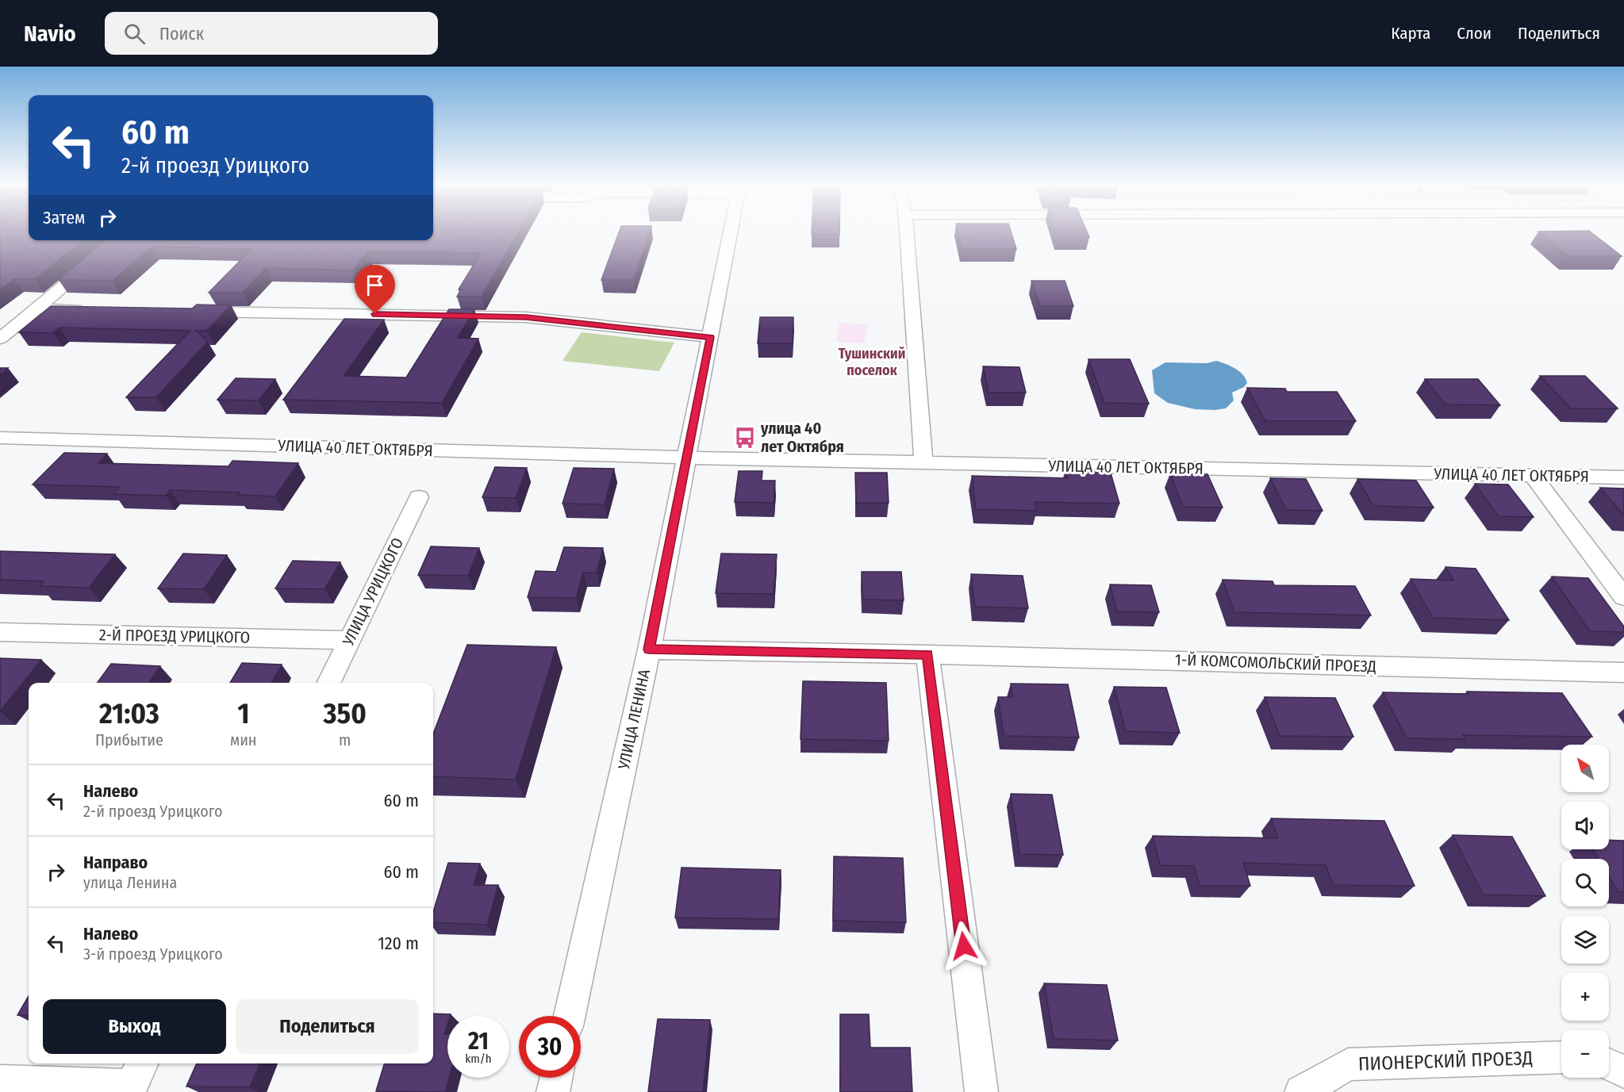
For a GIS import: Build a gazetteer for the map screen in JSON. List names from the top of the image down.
{
  "streets": {
    "street": [
      "УЛИЦА 40 ЛЕТ ОКТЯБРЯ",
      "УЛИЦА УРИЦКОГО",
      "2-Й ПРОЕЗД УРИЦКОГО",
      "1-Й КОМСОМОЛЬСКИЙ ПРОЕЗД",
      "УЛИЦА ЛЕНИНА",
      "ПИОНЕРСКИЙ ПРОЕЗД"
    ]
  },
  "crossings": [
    ["УЛИЦА 40 ЛЕТ ОКТЯБРЯ", "УЛИЦА ЛЕНИНА"],
    ["УЛИЦА УРИЦКОГО", "2-Й ПРОЕЗД УРИЦКОГО"]
  ],
  "districts": ["Тушинский поселок"],
  "places": {
    "bus stop": ["улица 40 лет Октября"]
  },
  "north": "top left",
  "page": {
    "header": "Navio",
    "search": "Поиск",
    "nav": ["Карта", "Слои", "Поделиться"],
    "turn": ["60 m", "2-й проезд Урицкого"],
    "then": "Затем",
    "eta": [
      "21:03",
      "Прибытие",
      "1",
      "мин",
      "350",
      "m"
    ],
    "map_buttons": ["+", "−"],
    "list": [
      {
        "name": "Налево",
        "note": "2-й проезд Урицкого",
        "value": "60 m"
      },
      {
        "name": "Направо",
        "note": "улица Ленина",
        "value": "60 m"
      },
      {
        "name": "Налево",
        "note": "3-й проезд Урицкого",
        "value": "120 m"
      }
    ],
    "buttons": ["Выход", "Поделиться"],
    "speed": "21 km/h",
    "limit": "30"
  }
}
